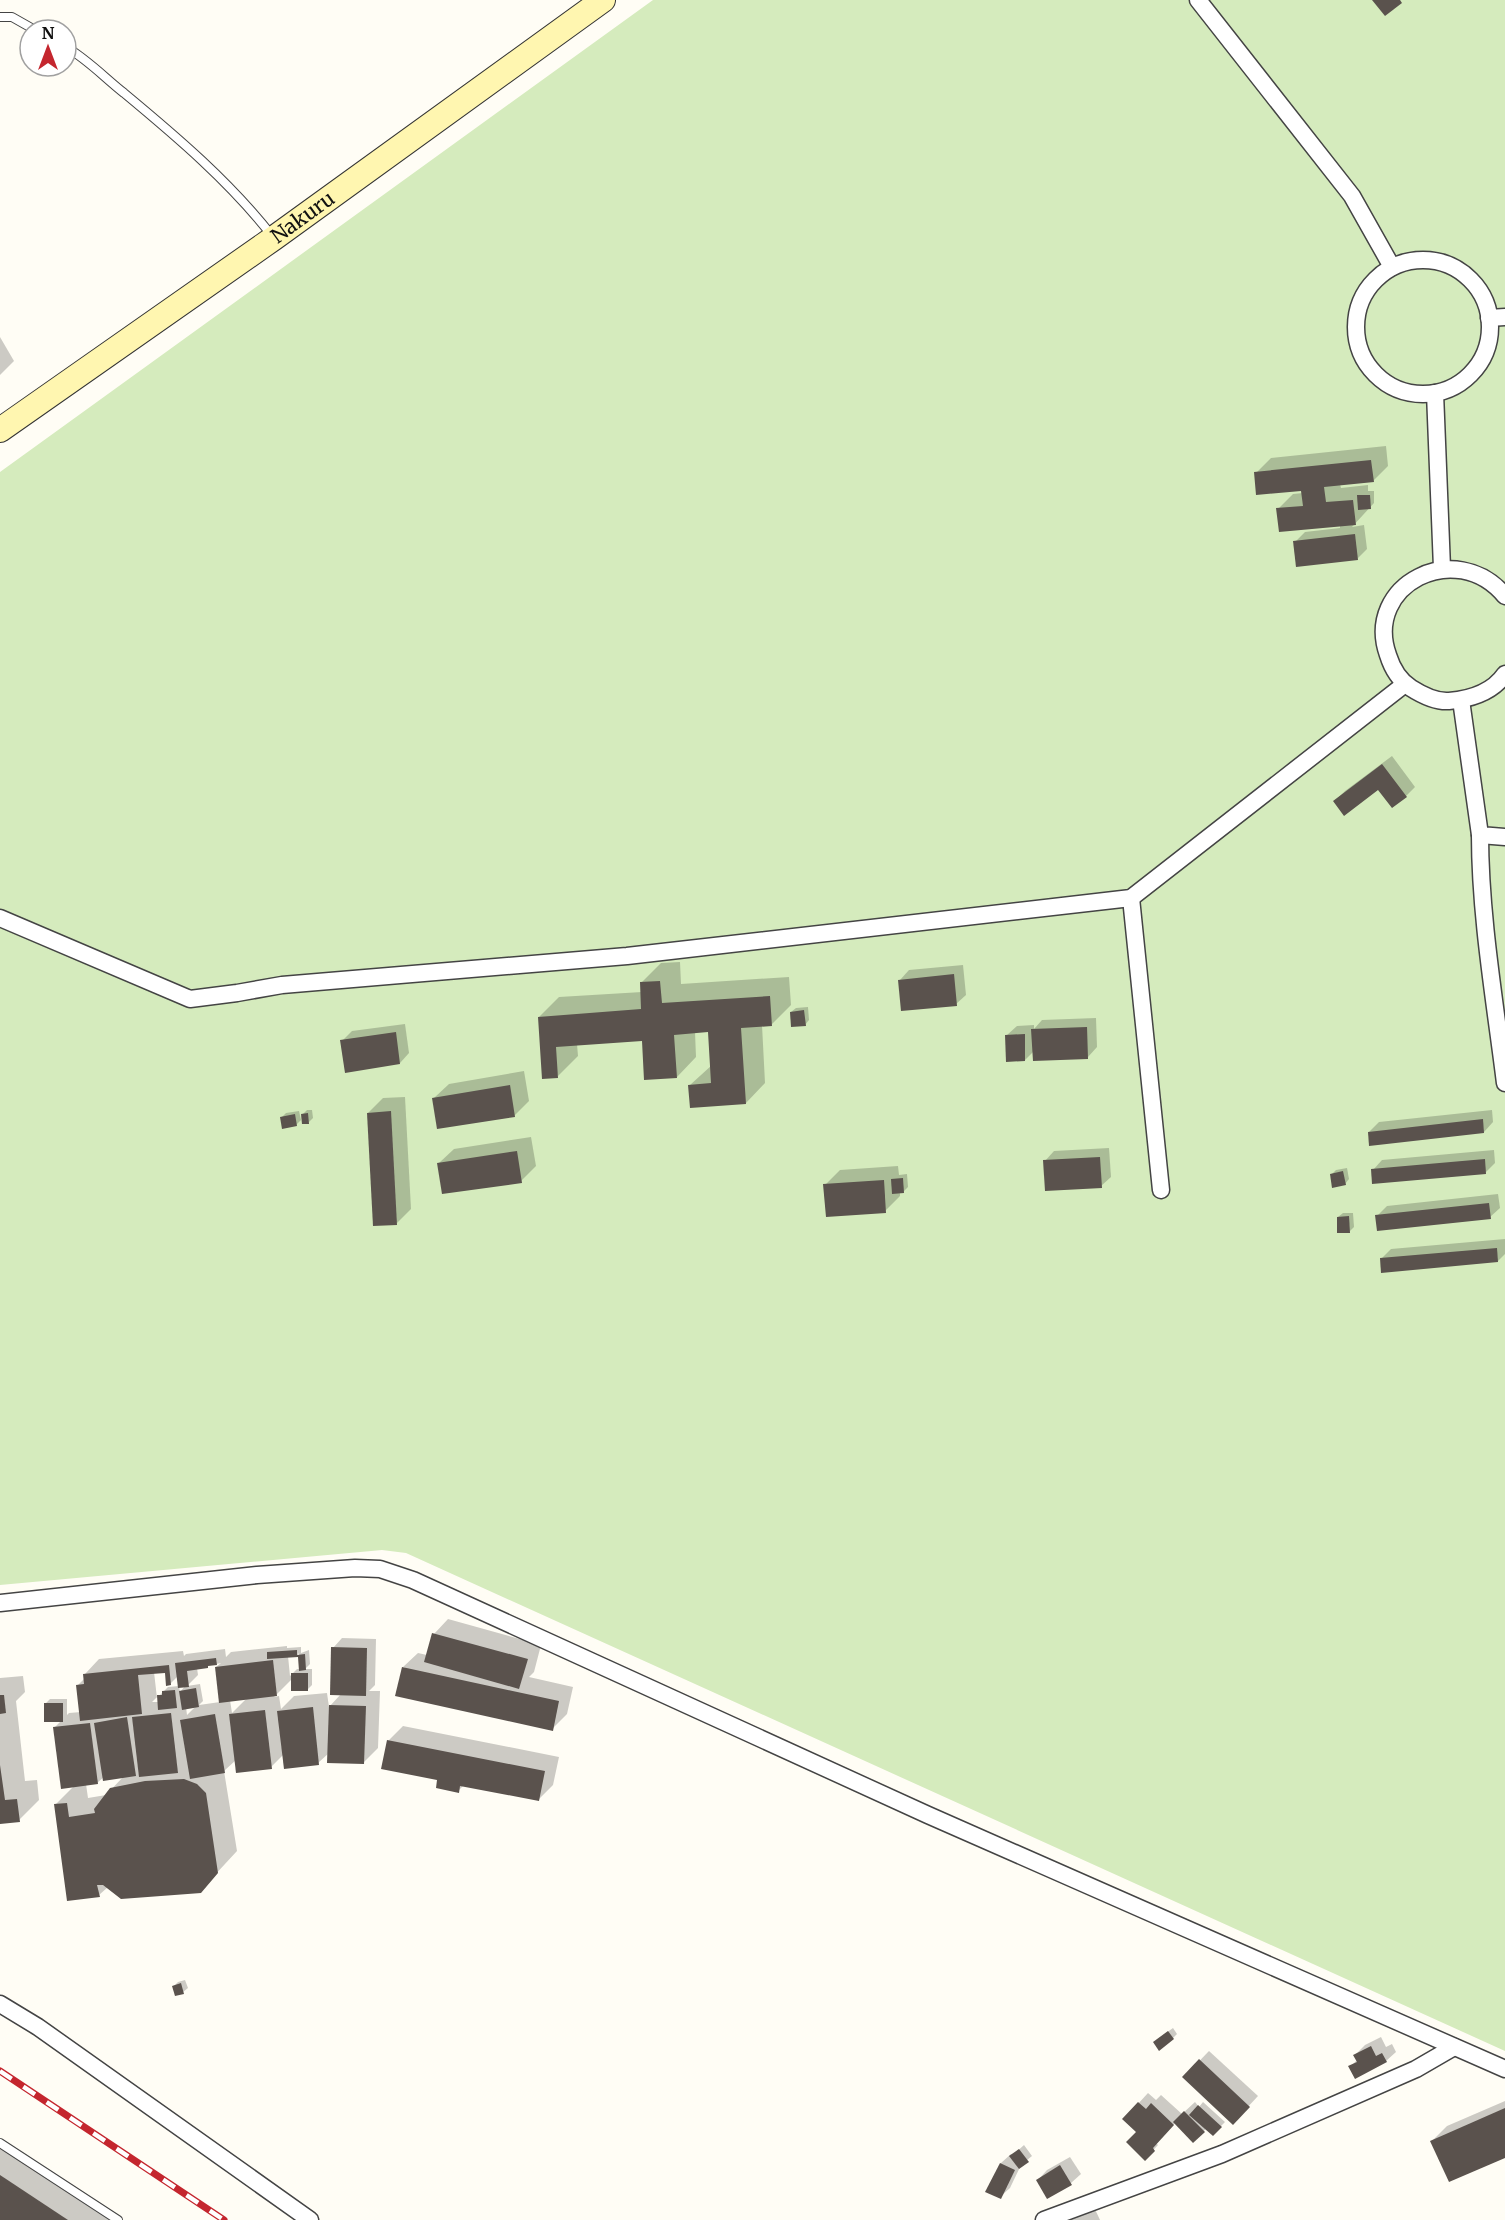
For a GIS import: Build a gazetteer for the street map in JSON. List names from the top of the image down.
{
  "streets": {
    "main road": ["Nakuru"]
  },
  "north": "top"
}
